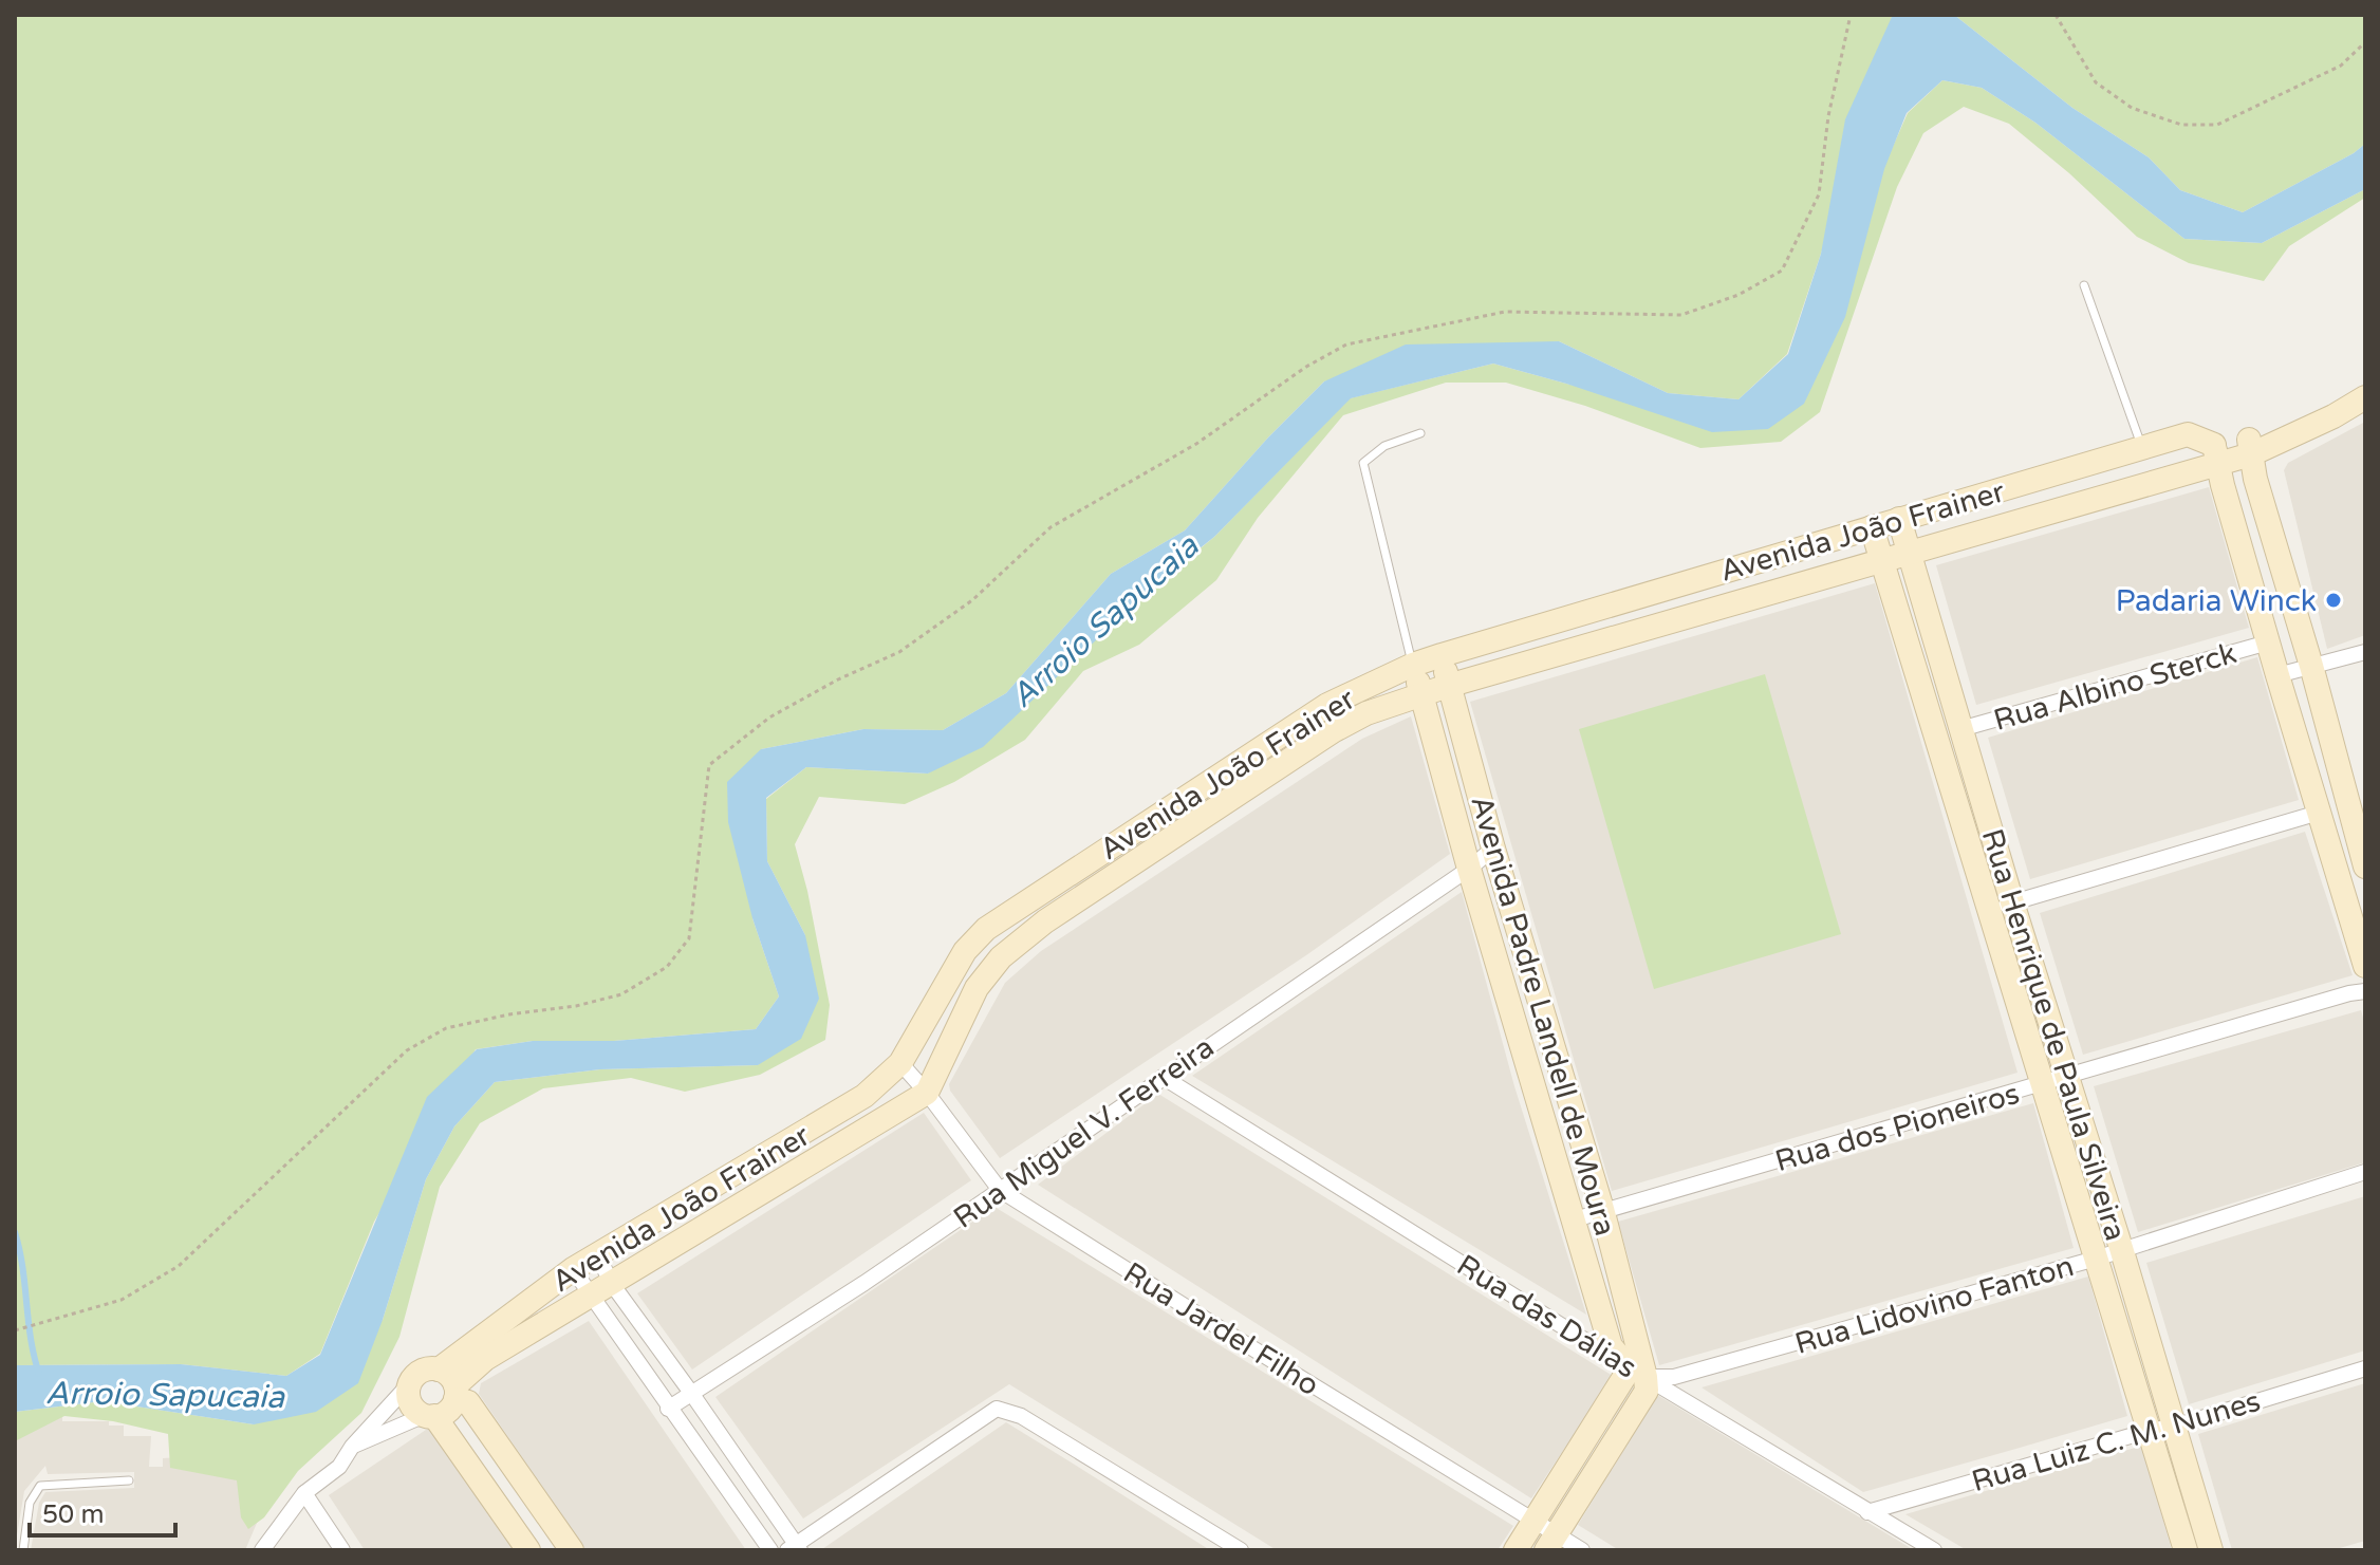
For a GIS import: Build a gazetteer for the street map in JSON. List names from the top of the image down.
{
  "streets": {
    "street": [
      "Avenida João Frainer",
      "Rua Albino Sterck",
      "Avenida Padre Landell de Moura",
      "Rua Henrique de Paula Silveira",
      "Rua dos Pioneiros",
      "Rua Miguel V. Ferreira",
      "Rua Lidovino Fanton",
      "Rua das Dálias",
      "Rua Jardel Filho",
      "Rua Luiz C. M. Nunes"
    ]
  },
  "crossings": [
    ["Avenida João Frainer", "Avenida Padre Landell de Moura"],
    ["Avenida João Frainer", "Rua Henrique de Paula Silveira"],
    ["Avenida João Frainer", "Rua Jardel Filho"],
    ["Rua Albino Sterck", "Rua Henrique de Paula Silveira"],
    ["Avenida Padre Landell de Moura", "Rua dos Pioneiros"],
    ["Avenida Padre Landell de Moura", "Rua Miguel V. Ferreira"],
    ["Avenida Padre Landell de Moura", "Rua Lidovino Fanton"],
    ["Avenida Padre Landell de Moura", "Rua das Dálias"],
    ["Rua Henrique de Paula Silveira", "Rua dos Pioneiros"],
    ["Rua Henrique de Paula Silveira", "Rua Lidovino Fanton"],
    ["Rua Henrique de Paula Silveira", "Rua Luiz C. M. Nunes"],
    ["Rua Miguel V. Ferreira", "Rua das Dálias"],
    ["Rua Miguel V. Ferreira", "Rua Jardel Filho"],
    ["Rua Lidovino Fanton", "Rua das Dálias"],
    ["Rua das Dálias", "Rua Luiz C. M. Nunes"]
  ],
  "water": ["Arroio Sapucaia"],
  "places": ["Padaria Winck"],
  "scale_bar": "50 m"
}
